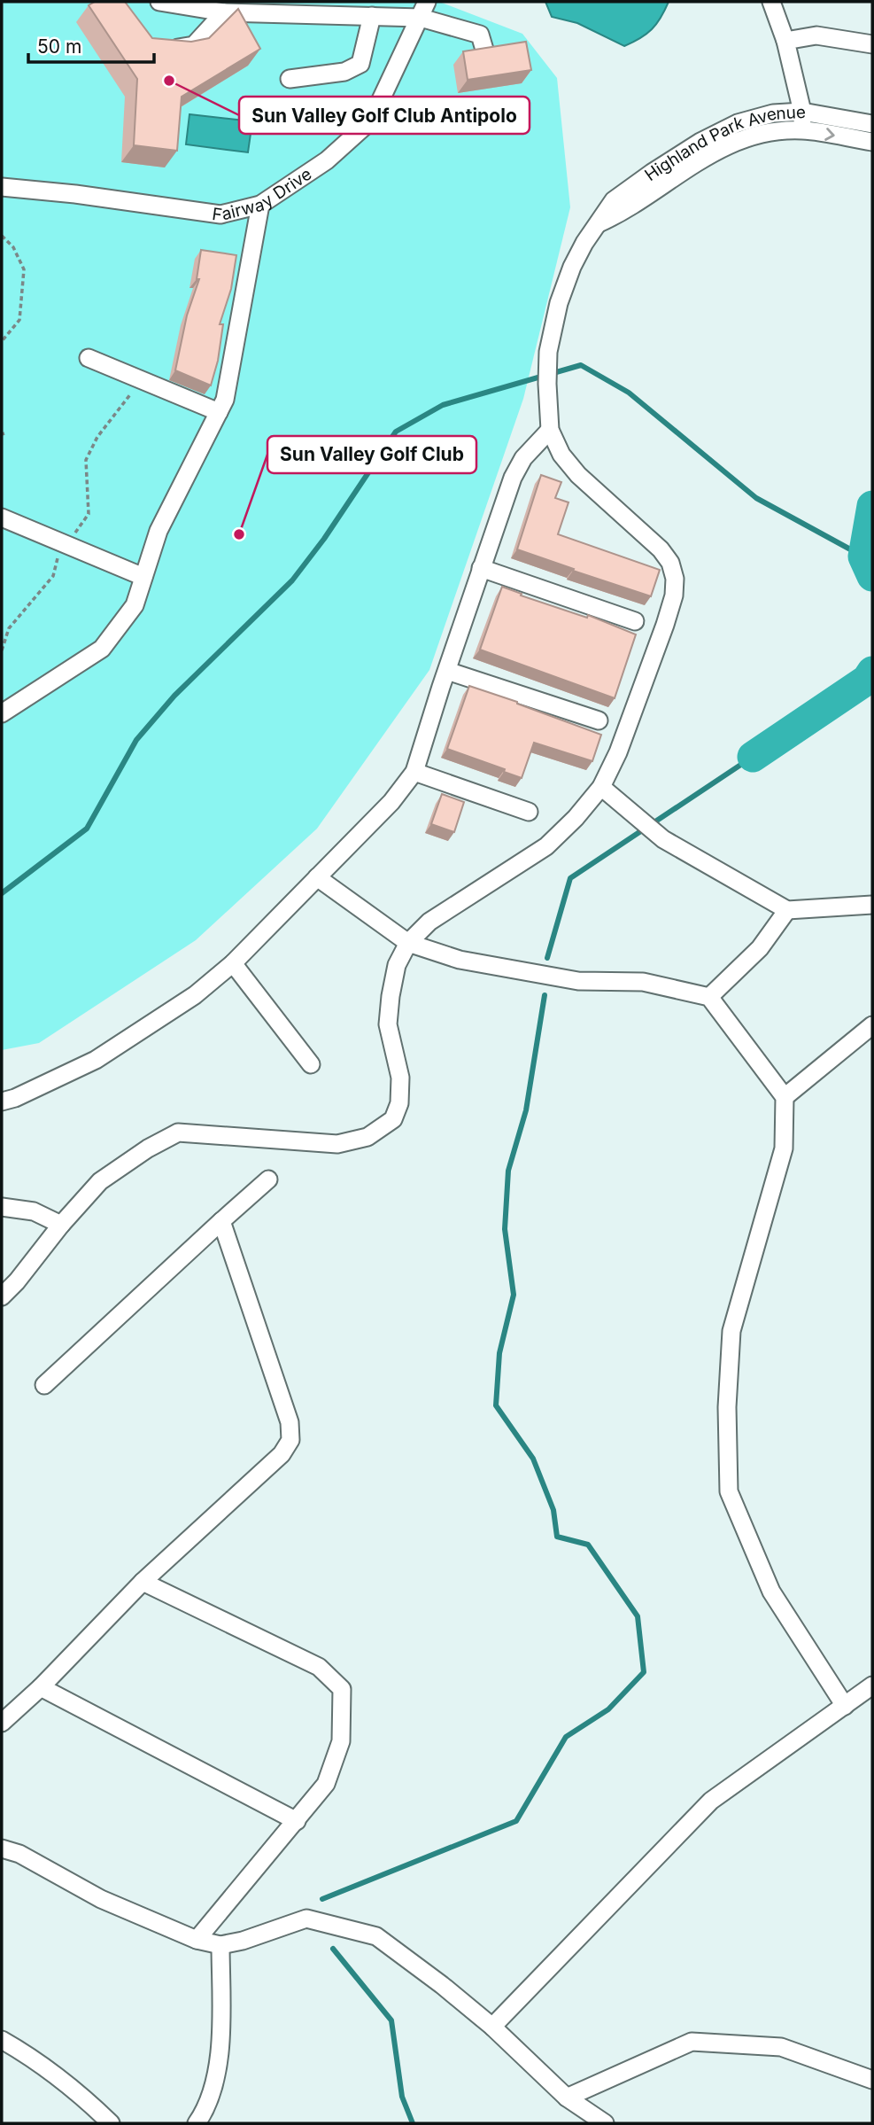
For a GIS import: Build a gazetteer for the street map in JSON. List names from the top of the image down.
{
  "streets": {
    "street": ["Highland Park Avenue", "Fairway Drive"]
  },
  "places": ["Sun Valley Golf Club Antipolo", "Sun Valley Golf Club"],
  "scale_bar": "50 m"
}
